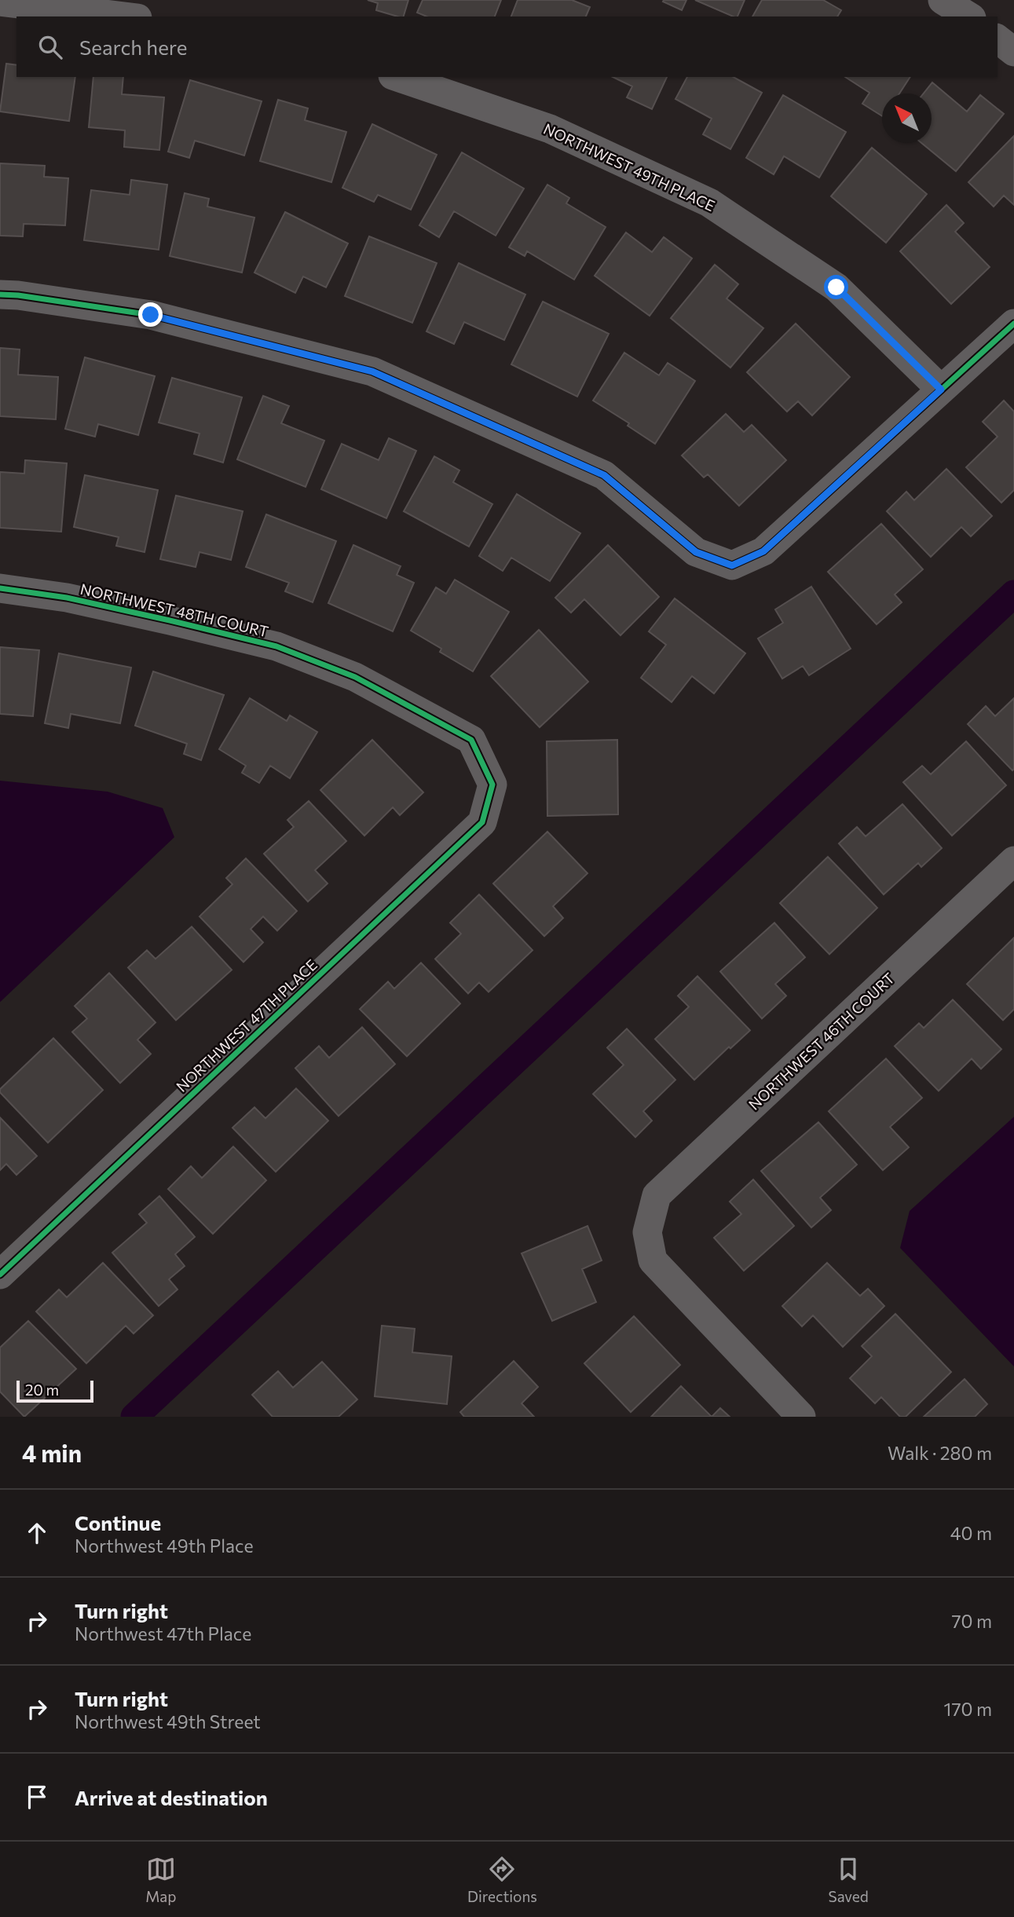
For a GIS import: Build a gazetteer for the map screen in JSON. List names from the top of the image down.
{
  "streets": {
    "street": [
      "NORTHWEST 49TH PLACE",
      "NORTHWEST 48TH COURT",
      "NORTHWEST 47TH PLACE",
      "NORTHWEST 46TH COURT"
    ]
  },
  "crossings": [
    ["NORTHWEST 48TH COURT", "NORTHWEST 47TH PLACE"]
  ],
  "scale_bar": "20 m",
  "north": "top left",
  "page": {
    "search": "Search here",
    "scale": "20 m",
    "heading": ["4 min", "Walk · 280 m"],
    "list": [
      ["Continue", "Northwest 49th Place", "40 m"],
      ["Turn right", "Northwest 47th Place", "70 m"],
      ["Turn right", "Northwest 49th Street", "170 m"],
      "Arrive at destination"
    ],
    "nav": ["Map", "Directions", "Saved"]
  }
}
